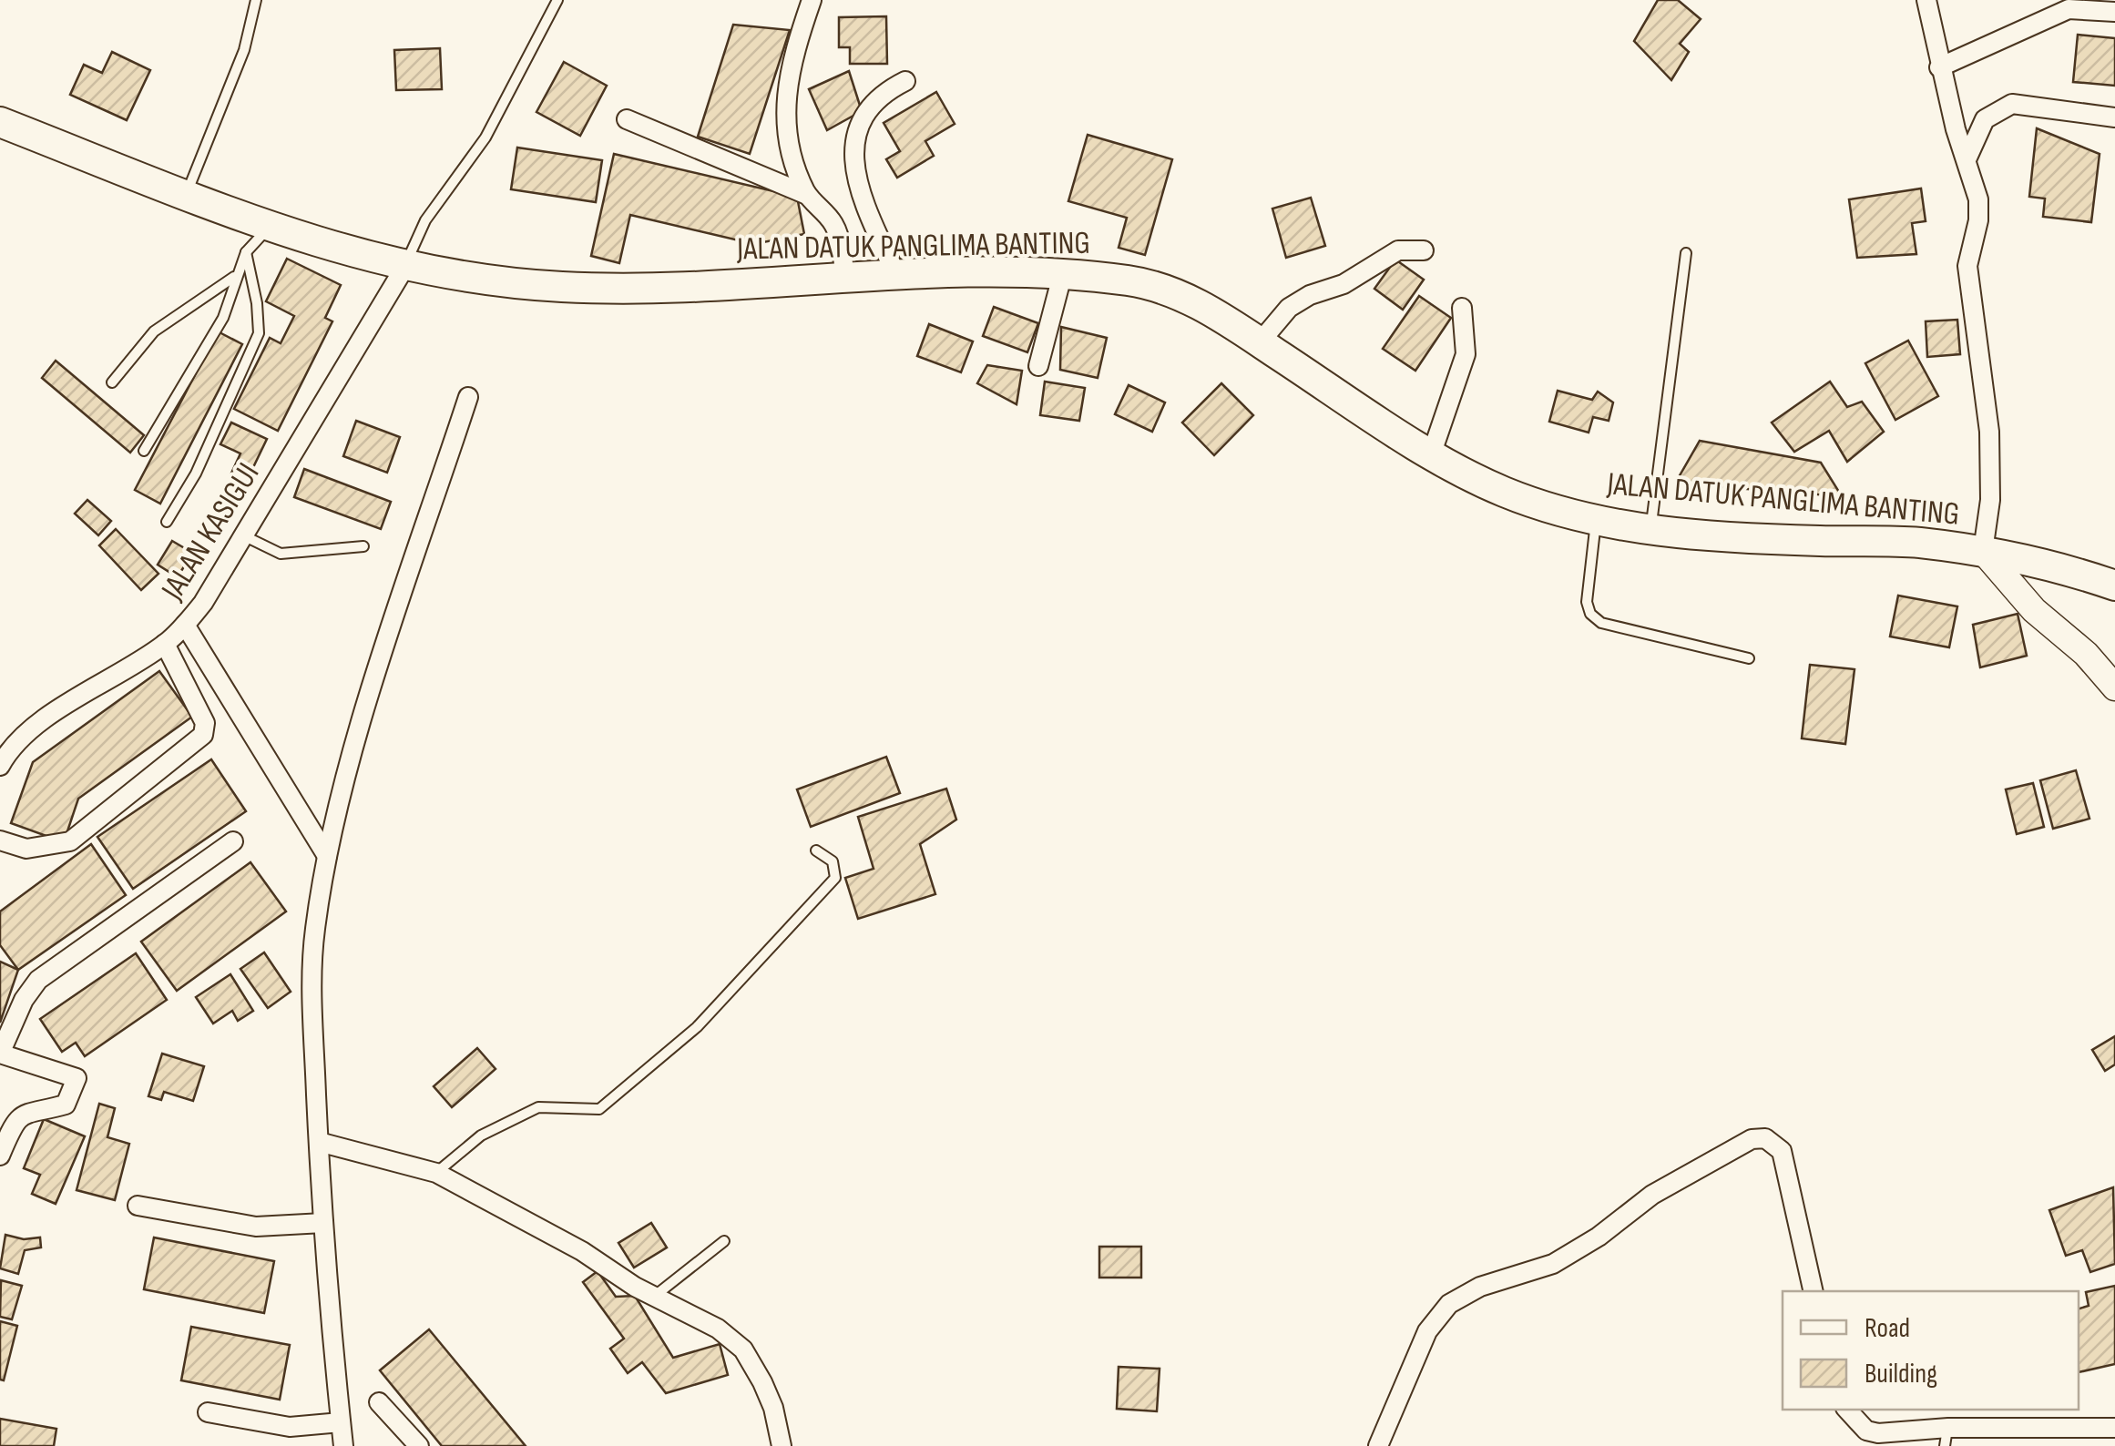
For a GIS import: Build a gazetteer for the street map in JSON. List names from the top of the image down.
{
  "streets": {
    "main road": ["JALAN DATUK PANGLIMA BANTING"],
    "street": ["JALAN KASIGUI"]
  },
  "crossings": [
    ["JALAN DATUK PANGLIMA BANTING", "JALAN KASIGUI"]
  ],
  "legend": ["Road", "Building"]
}
